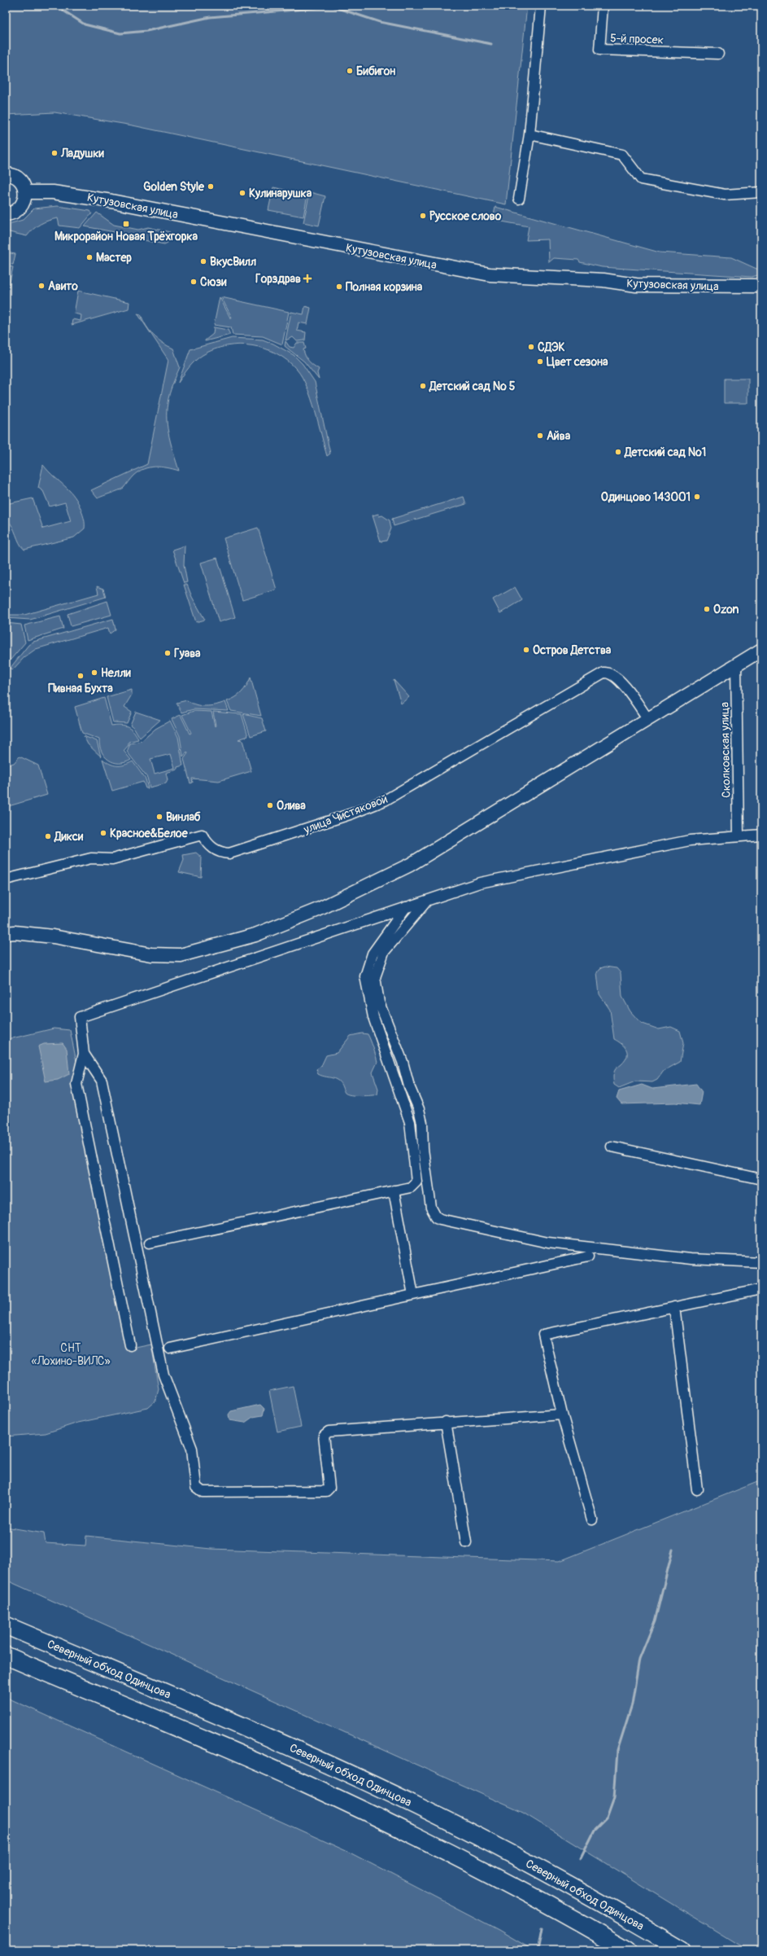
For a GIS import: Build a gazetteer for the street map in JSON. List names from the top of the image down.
{
  "streets": {
    "highway": ["Северный обход Одинцова"],
    "street": [
      "5-й просек",
      "Кутузовская улица",
      "Сколковская улица",
      "улица Чистяковой"
    ]
  },
  "parks": ["СНТ «Лохино-ВИЛС»"],
  "places": {
    "other": [
      "Бибигон",
      "Ладушки",
      "Golden Style",
      "Кулинарушка",
      "Русское слово",
      "Мастер",
      "ВкусВилл",
      "Сюзи",
      "Авито",
      "Полная корзина",
      "СДЭК",
      "Цвет сезона",
      "Детский сад № 5",
      "Айва",
      "Детский сад №1",
      "Одинцово 143001",
      "Ozon",
      "Остров Детства",
      "Гуава",
      "Нелли",
      "Пивная Бухта",
      "Олива",
      "Винлаб",
      "Красное&Белое",
      "Дикси"
    ],
    "transit": ["Микрорайон Новая Трёхгорка"],
    "health": ["Горздрав"]
  }
}
